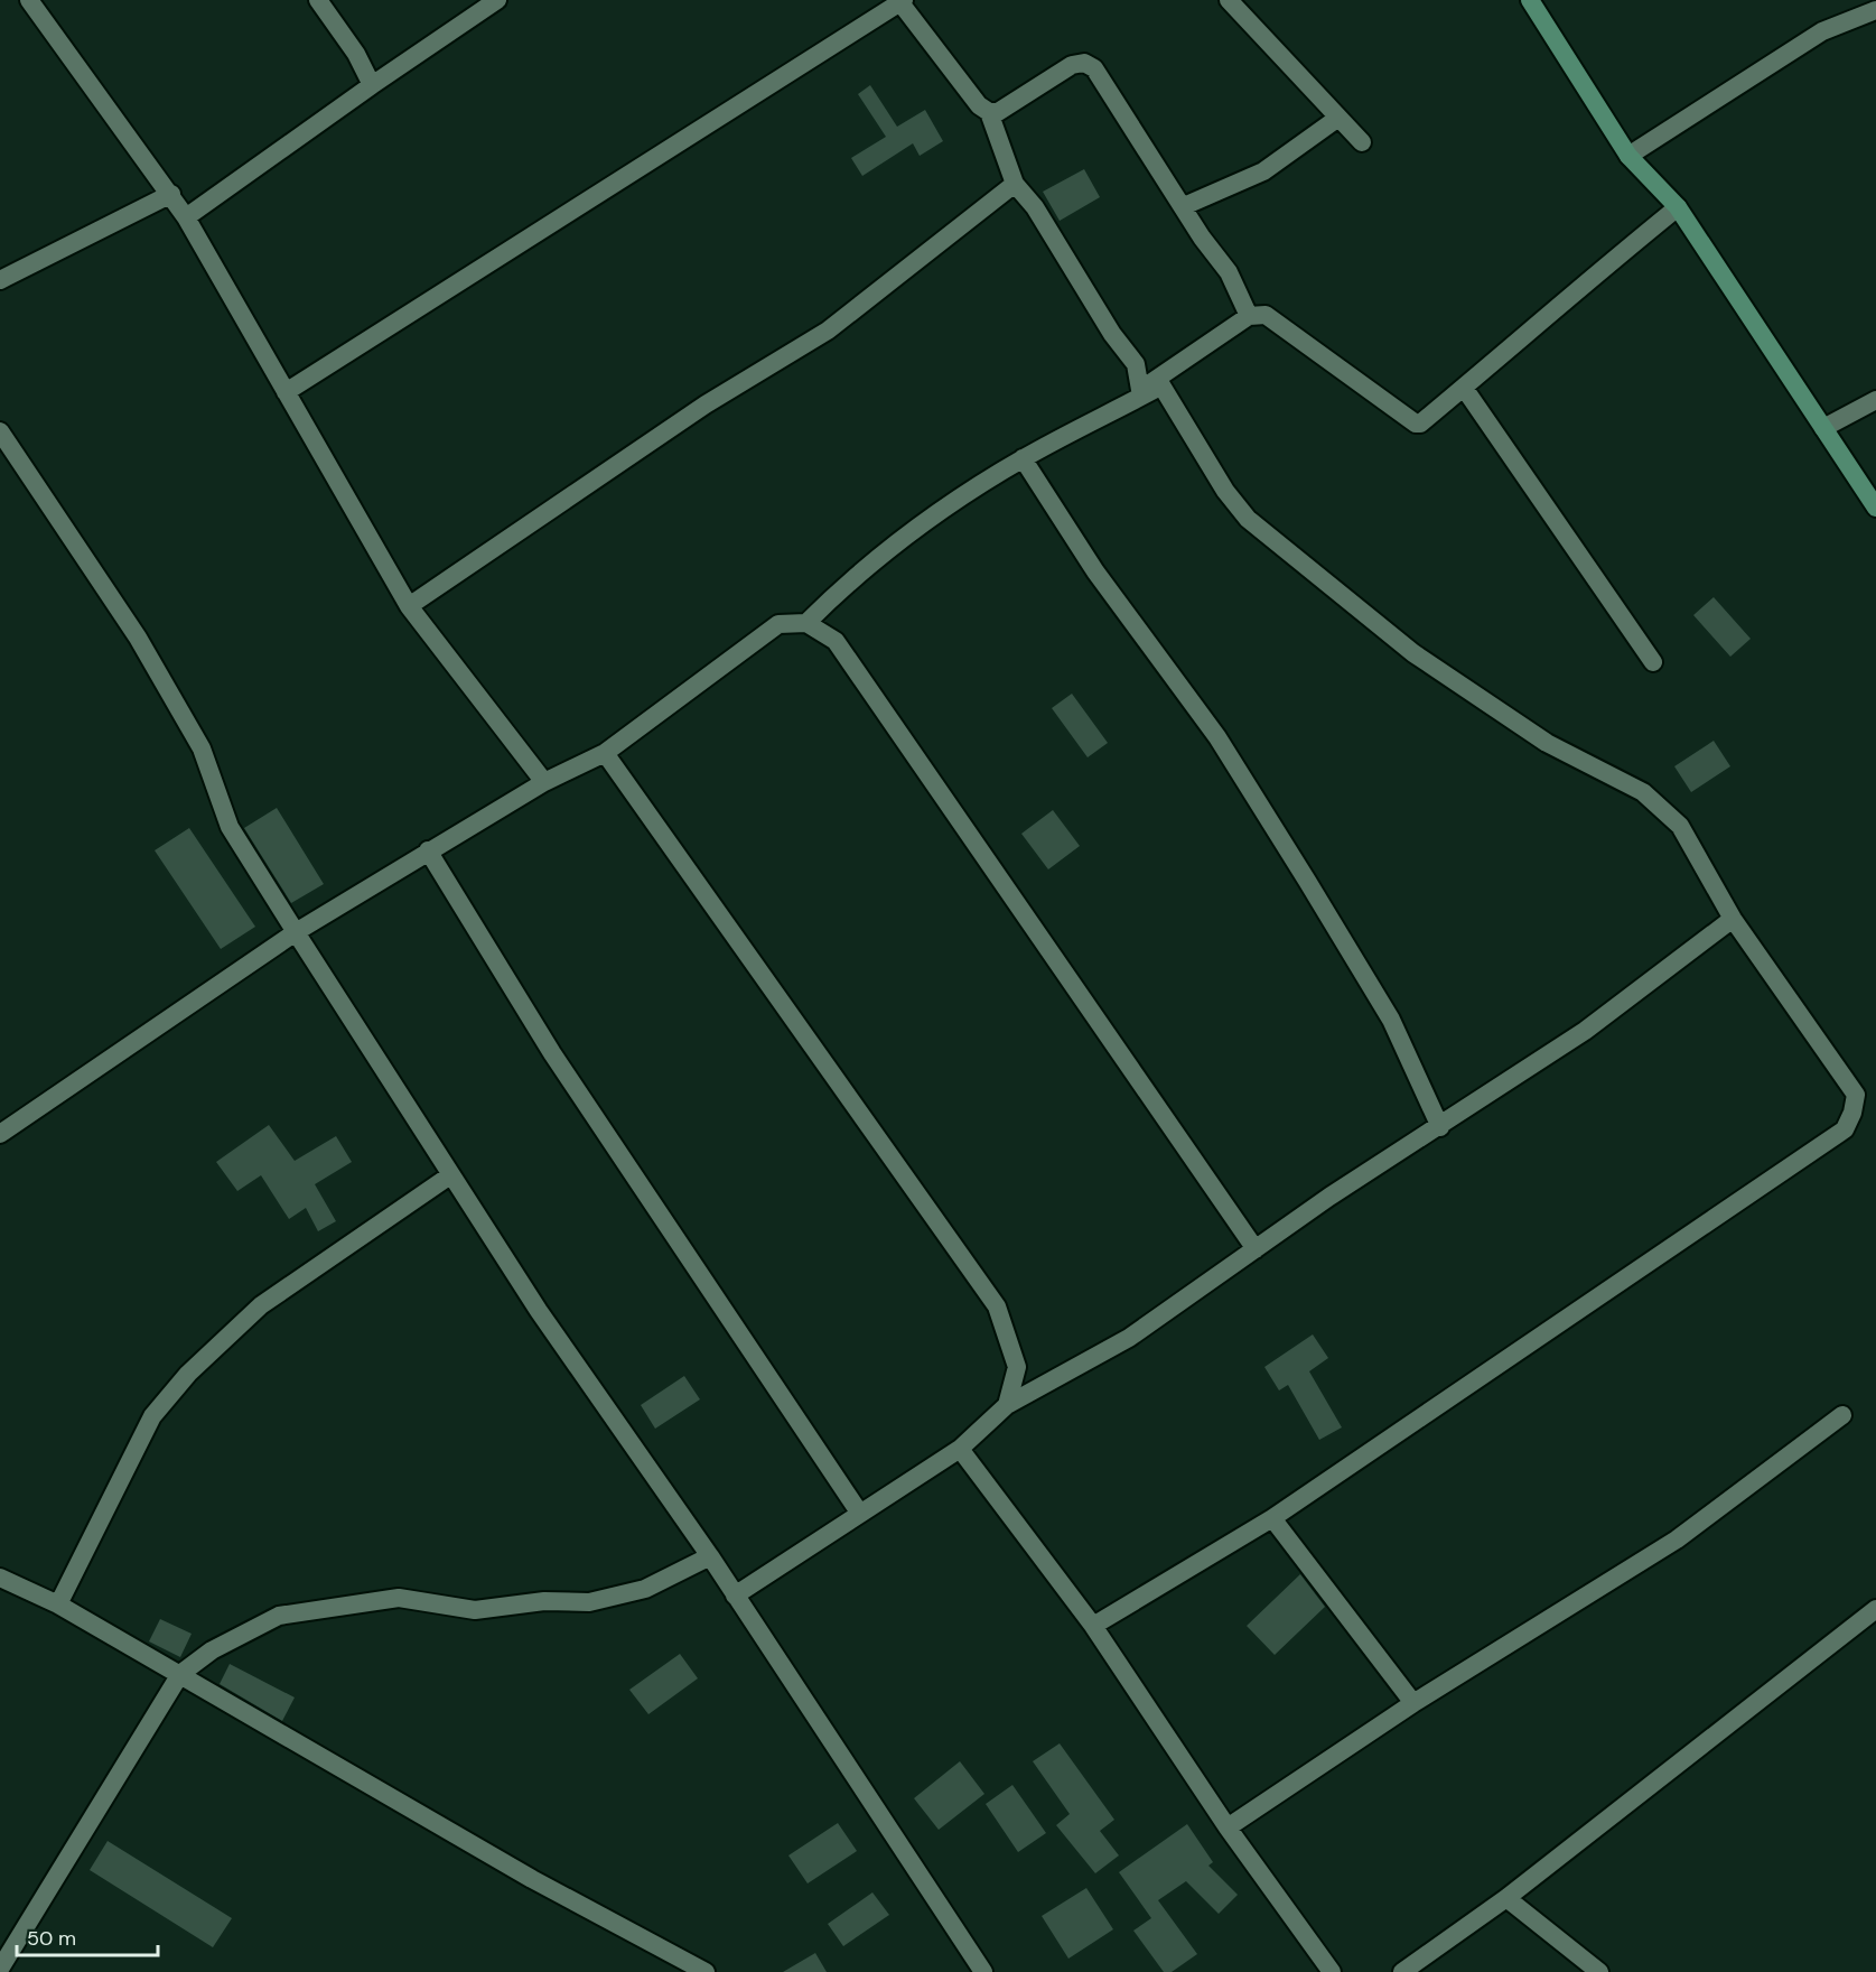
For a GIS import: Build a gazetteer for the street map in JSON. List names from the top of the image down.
{
  "scale_bar": "50 m"
}
